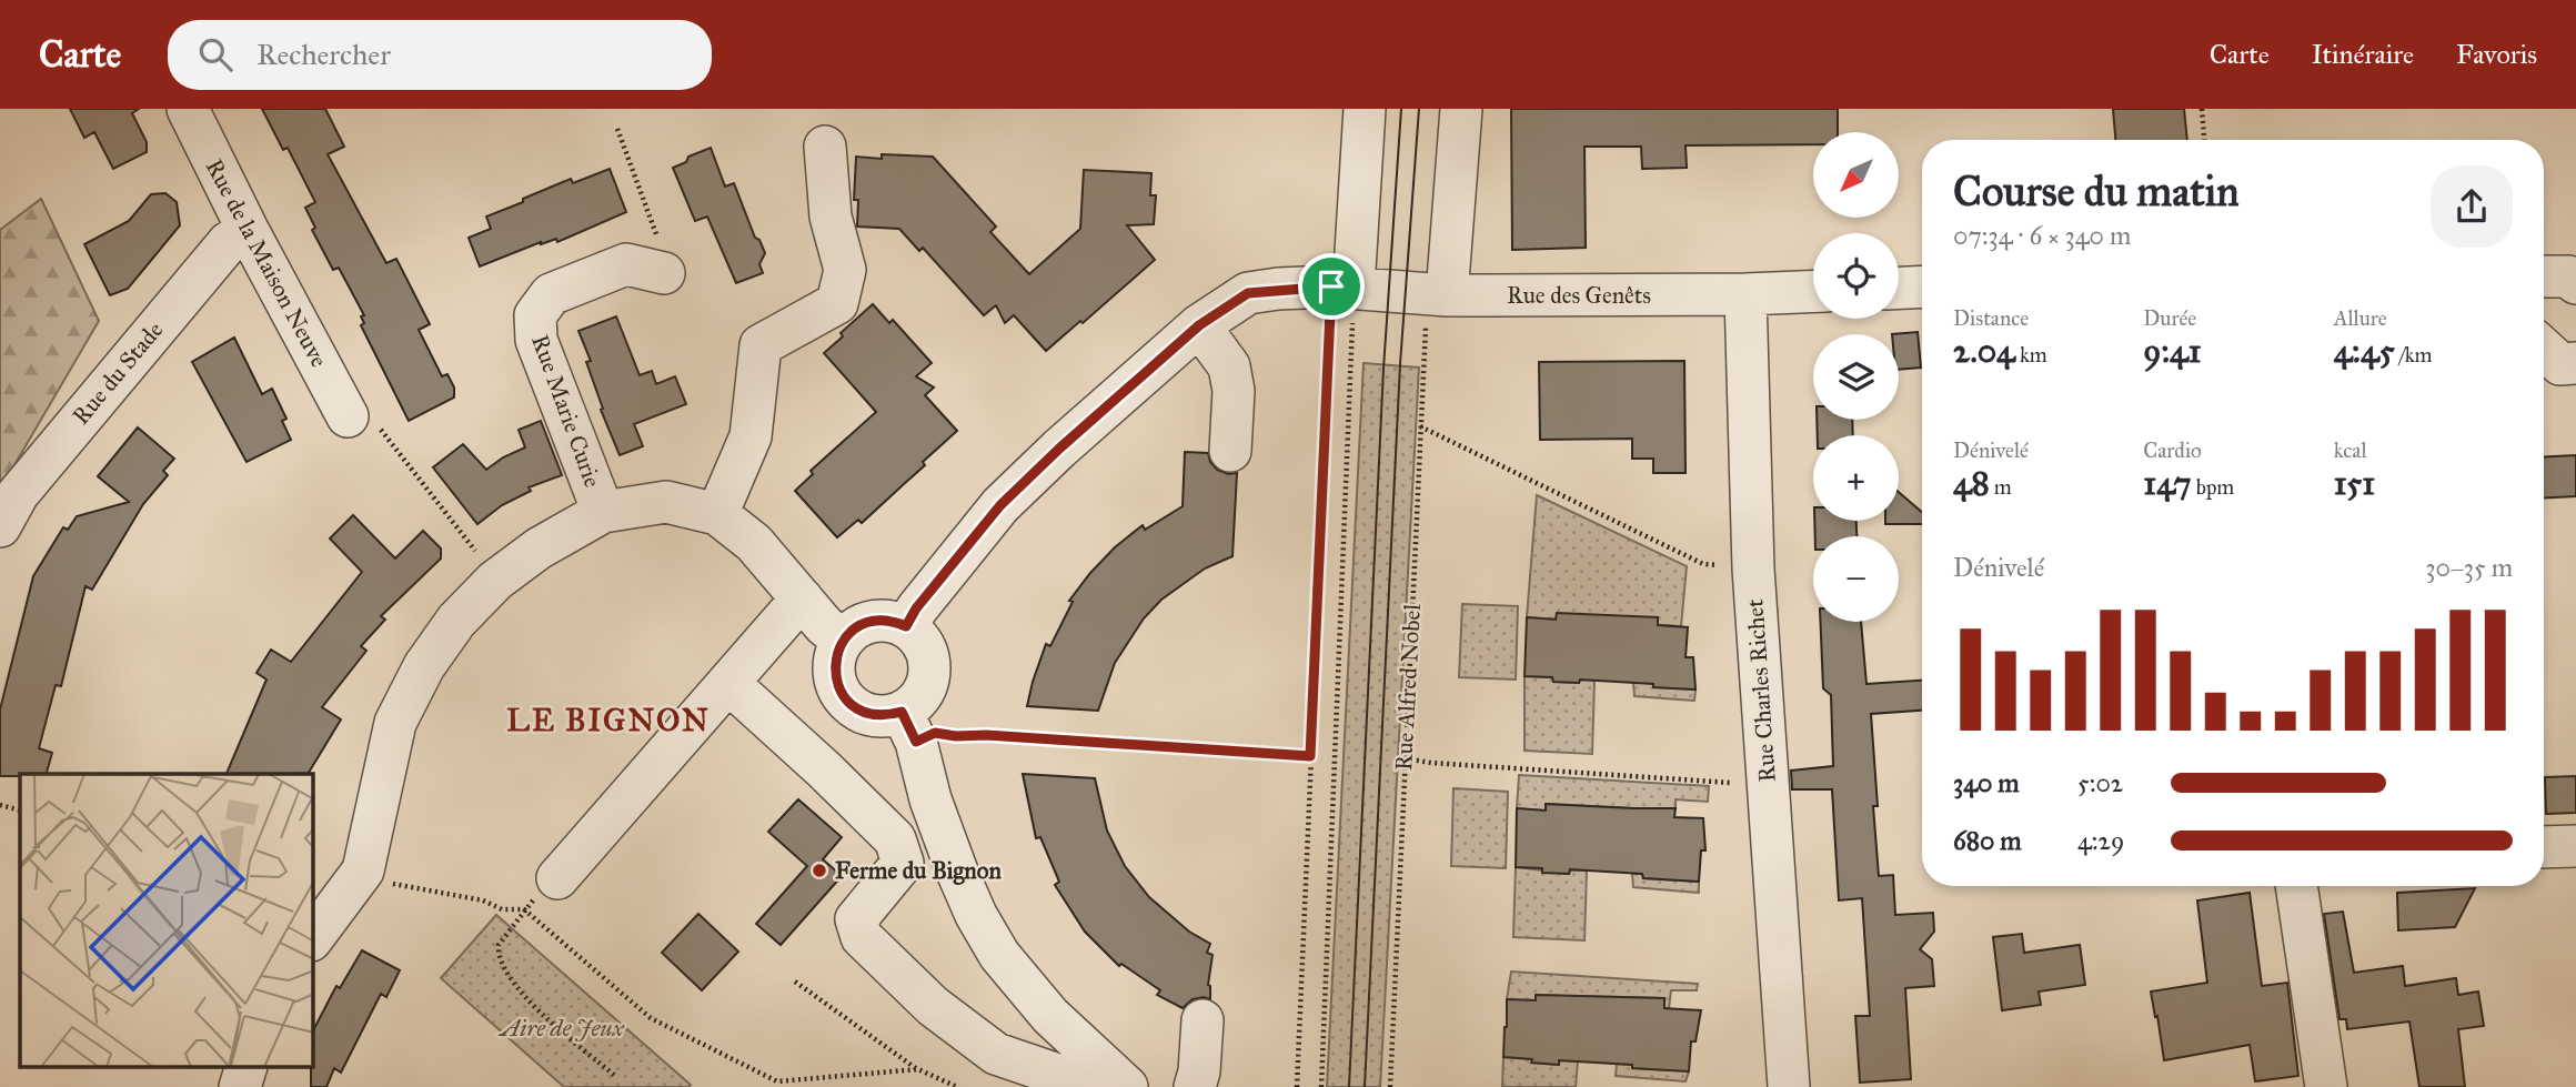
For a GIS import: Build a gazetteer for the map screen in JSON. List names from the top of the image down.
{
  "streets": {
    "street": [
      "Rue de la Maison Neuve",
      "Rue des Genêts",
      "Rue du Stade",
      "Rue Marie Curie",
      "Rue Charles Richet"
    ],
    "path": ["Rue Alfred Nobel"]
  },
  "crossings": [
    ["Rue de la Maison Neuve", "Rue du Stade"],
    ["Rue des Genêts", "Rue Alfred Nobel"],
    ["Rue des Genêts", "Rue Charles Richet"]
  ],
  "districts": ["LE BIGNON"],
  "parks": ["Aire de Jeux"],
  "places": ["Ferme du Bignon"],
  "north": "bottom left",
  "page": {
    "header": "Carte",
    "search": "Rechercher",
    "nav": ["Carte", "Itinéraire", "Favoris"],
    "map_buttons": ["+", "−"],
    "heading": ["Course du matin", "07:34 · 6 × 340 m"],
    "stats": [
      ["Distance", "2.04 km"],
      ["Durée", "9:41"],
      ["Allure", "4:45 /km"],
      ["Dénivelé", "48 m"],
      ["Cardio", "147 bpm"],
      ["kcal", "151"]
    ],
    "chart": ["Dénivelé", "30–35 m"],
    "list": [
      {
        "name": "340 m",
        "note": "5:02"
      },
      {
        "name": "680 m",
        "note": "4:29"
      }
    ]
  }
}
